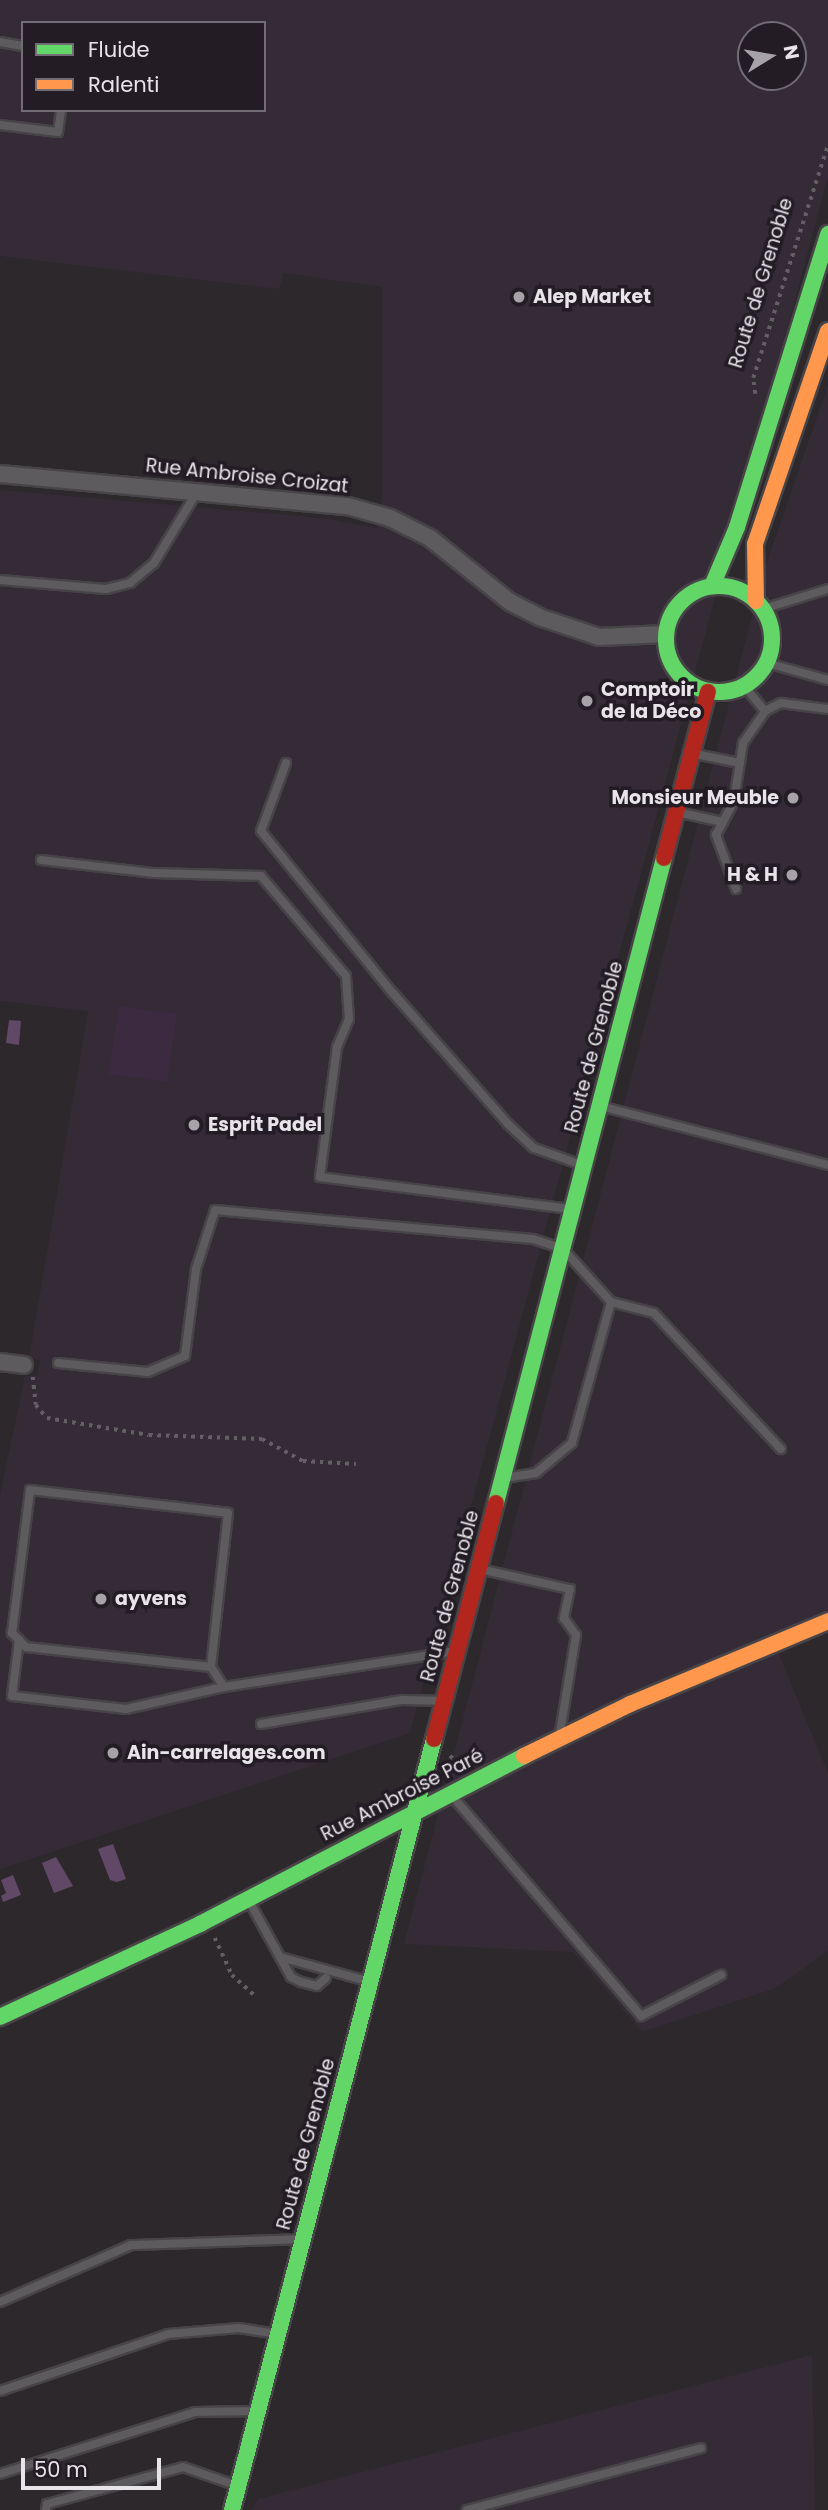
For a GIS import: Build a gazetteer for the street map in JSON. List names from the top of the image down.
{
  "streets": {
    "main road": ["Route de Grenoble", "Rue Ambroise Paré"],
    "street": ["Rue Ambroise Croizat"]
  },
  "crossings": [
    ["Route de Grenoble", "Rue Ambroise Croizat"],
    ["Route de Grenoble", "Rue Ambroise Paré"]
  ],
  "places": [
    "Alep Market",
    "Comptoir de la Déco",
    "Monsieur Meuble",
    "H & H",
    "Esprit Padel",
    "ayvens",
    "Ain-carrelages.com"
  ],
  "legend": ["Fluide", "Ralenti"],
  "scale_bar": "50 m",
  "north": "right"
}
